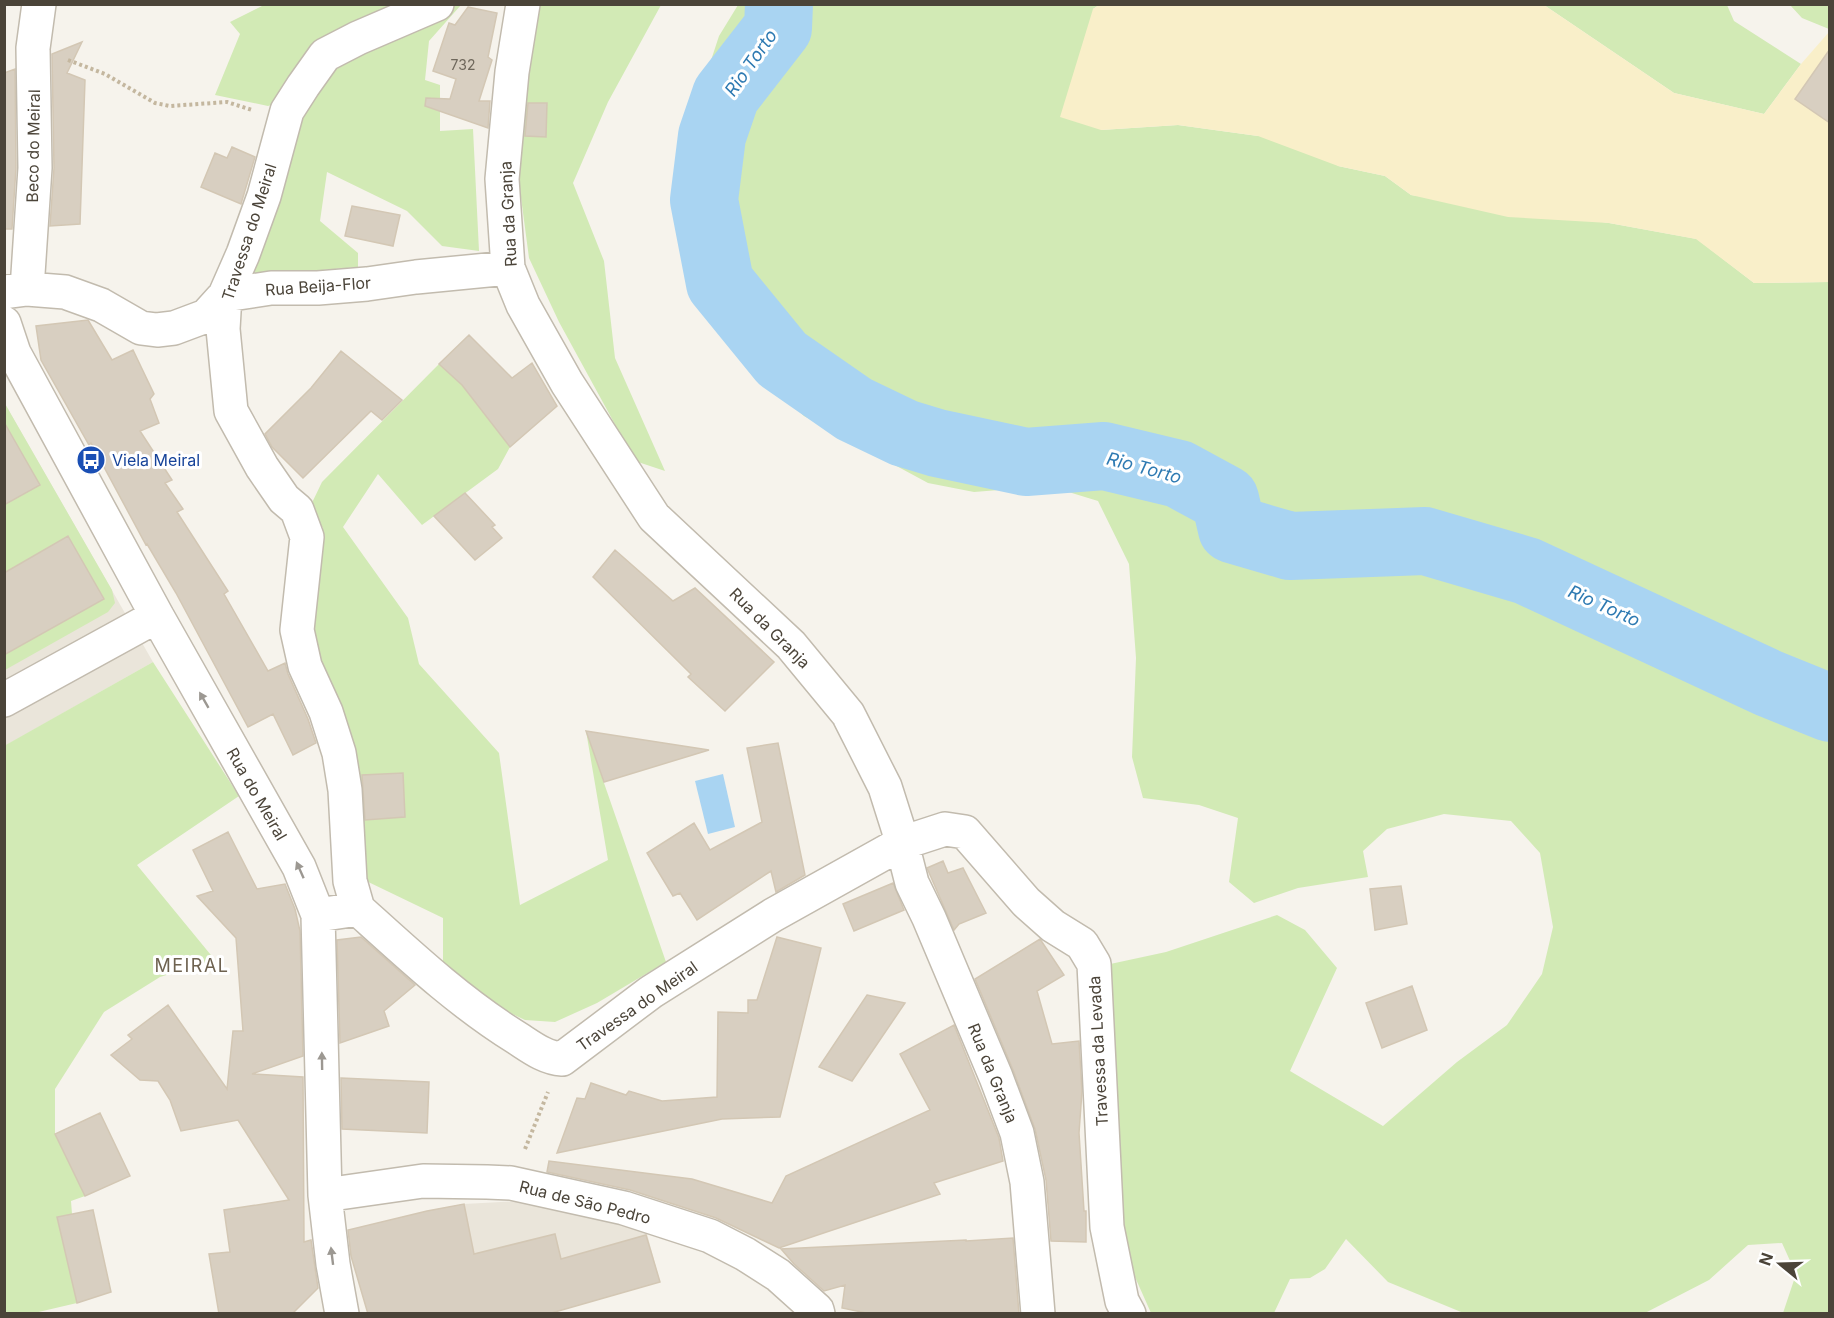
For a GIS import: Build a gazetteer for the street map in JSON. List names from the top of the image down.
{
  "streets": {
    "street": [
      "Beco do Meiral",
      "Rua da Granja",
      "Travessa do Meiral",
      "Rua Beija-Flor",
      "Rua do Meiral",
      "Travessa da Levada",
      "Rua de São Pedro"
    ]
  },
  "crossings": [
    ["Rua da Granja", "Travessa do Meiral"],
    ["Rua da Granja", "Rua Beija-Flor"],
    ["Rua da Granja", "Travessa da Levada"],
    ["Travessa do Meiral", "Rua Beija-Flor"],
    ["Travessa do Meiral", "Travessa da Levada"],
    ["Rua do Meiral", "Rua de São Pedro"]
  ],
  "one_way": ["Rua do Meiral"],
  "districts": ["MEIRAL"],
  "water": ["Rio Torto"],
  "places": {
    "bus stop": ["Viela Meiral"]
  },
  "house_numbers": ["732"],
  "north": "left"
}
